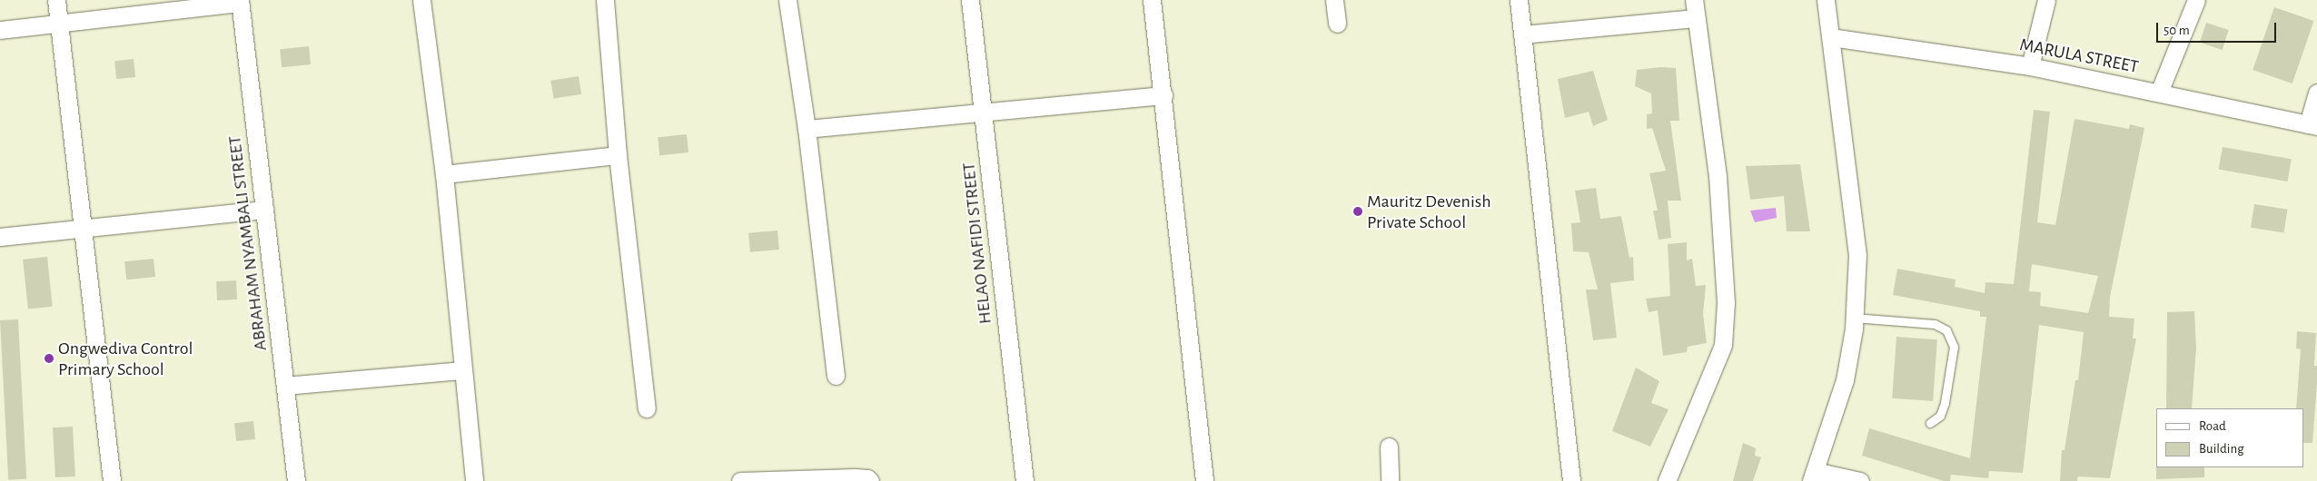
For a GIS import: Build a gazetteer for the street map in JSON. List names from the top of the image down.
{
  "streets": {
    "street": ["MARULA STREET", "ABRAHAM NYAMBALI STREET", "HELAO NAFIDI STREET"]
  },
  "places": ["Mauritz Devenish Private School", "Ongwediva Control Primary School"],
  "legend": ["Road", "Building"],
  "scale_bar": "50 m"
}
